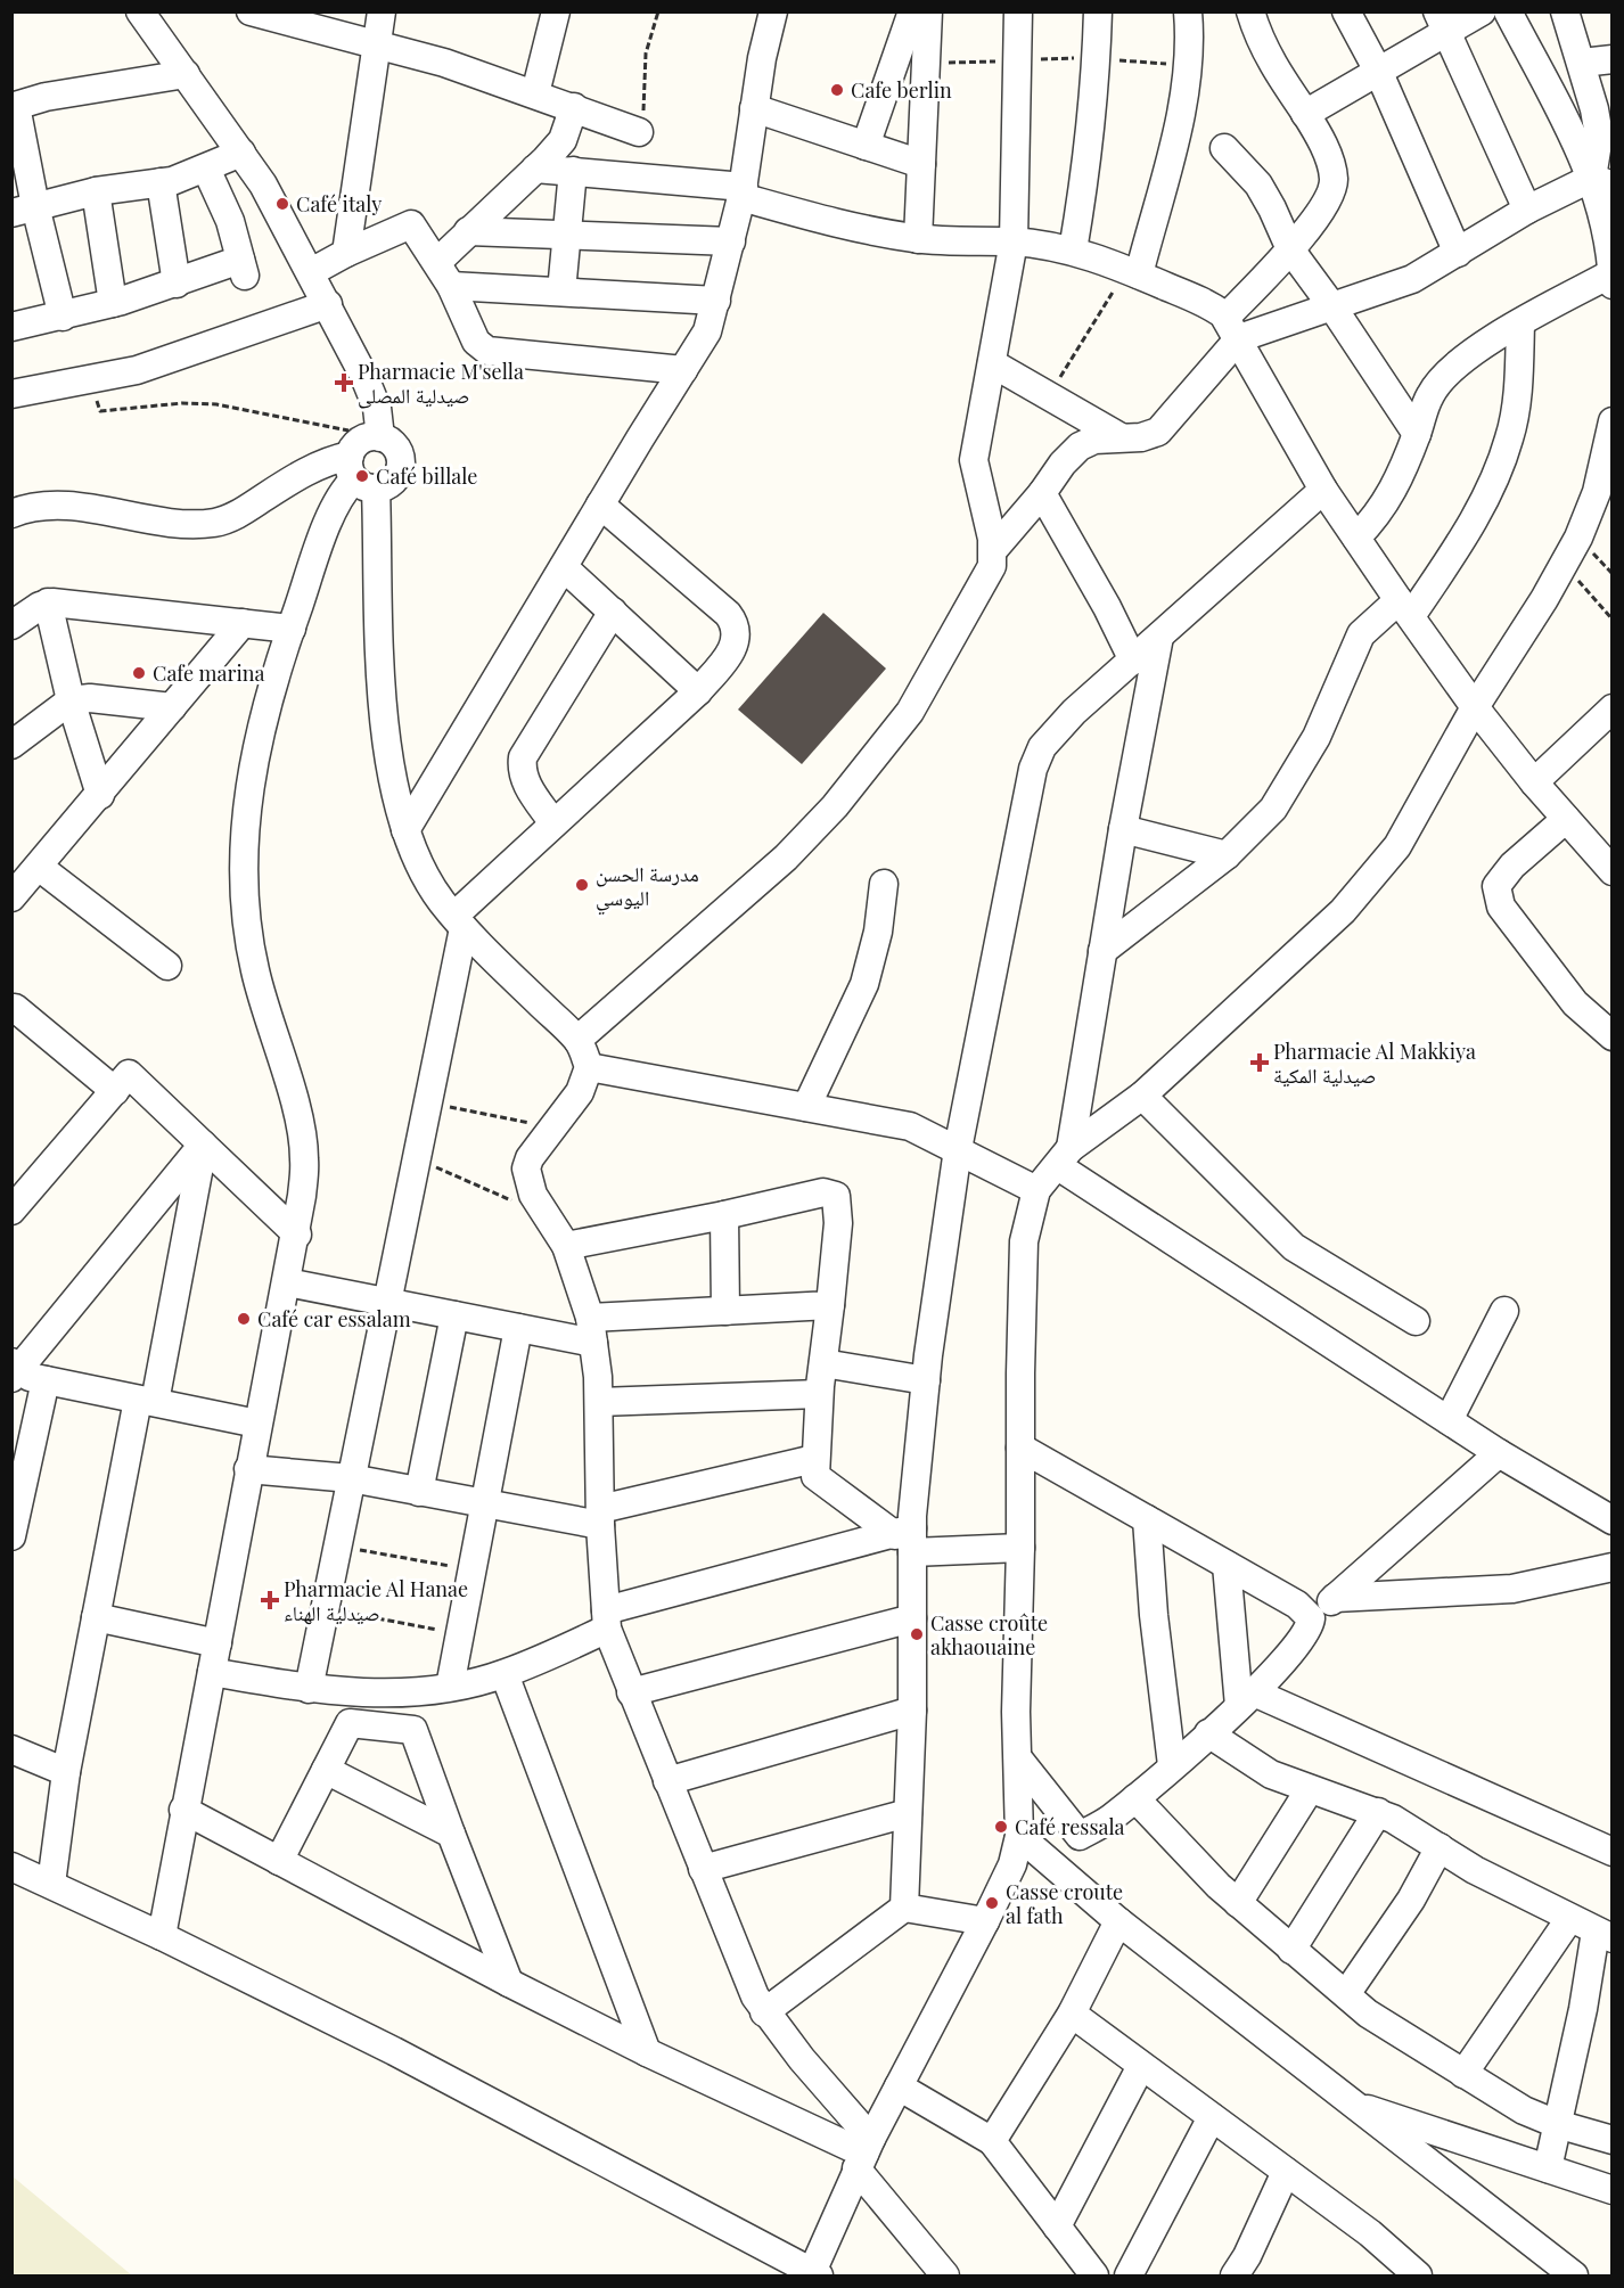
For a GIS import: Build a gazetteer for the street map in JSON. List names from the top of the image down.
{
  "places": {
    "other": [
      "Cafe berlin",
      "Café italy",
      "Café billale",
      "Cafe marina",
      "مدرسة الحسن اليوسي",
      "Café car essalam",
      "Casse croûte akhaouaine",
      "Café ressala",
      "Casse croute al fath"
    ],
    "health": ["Pharmacie M'sella صيدلية المصلى", "Pharmacie Al Makkiya صيدلية المكية", "Pharmacie Al Hanae صيدلية الهناء"]
  }
}
